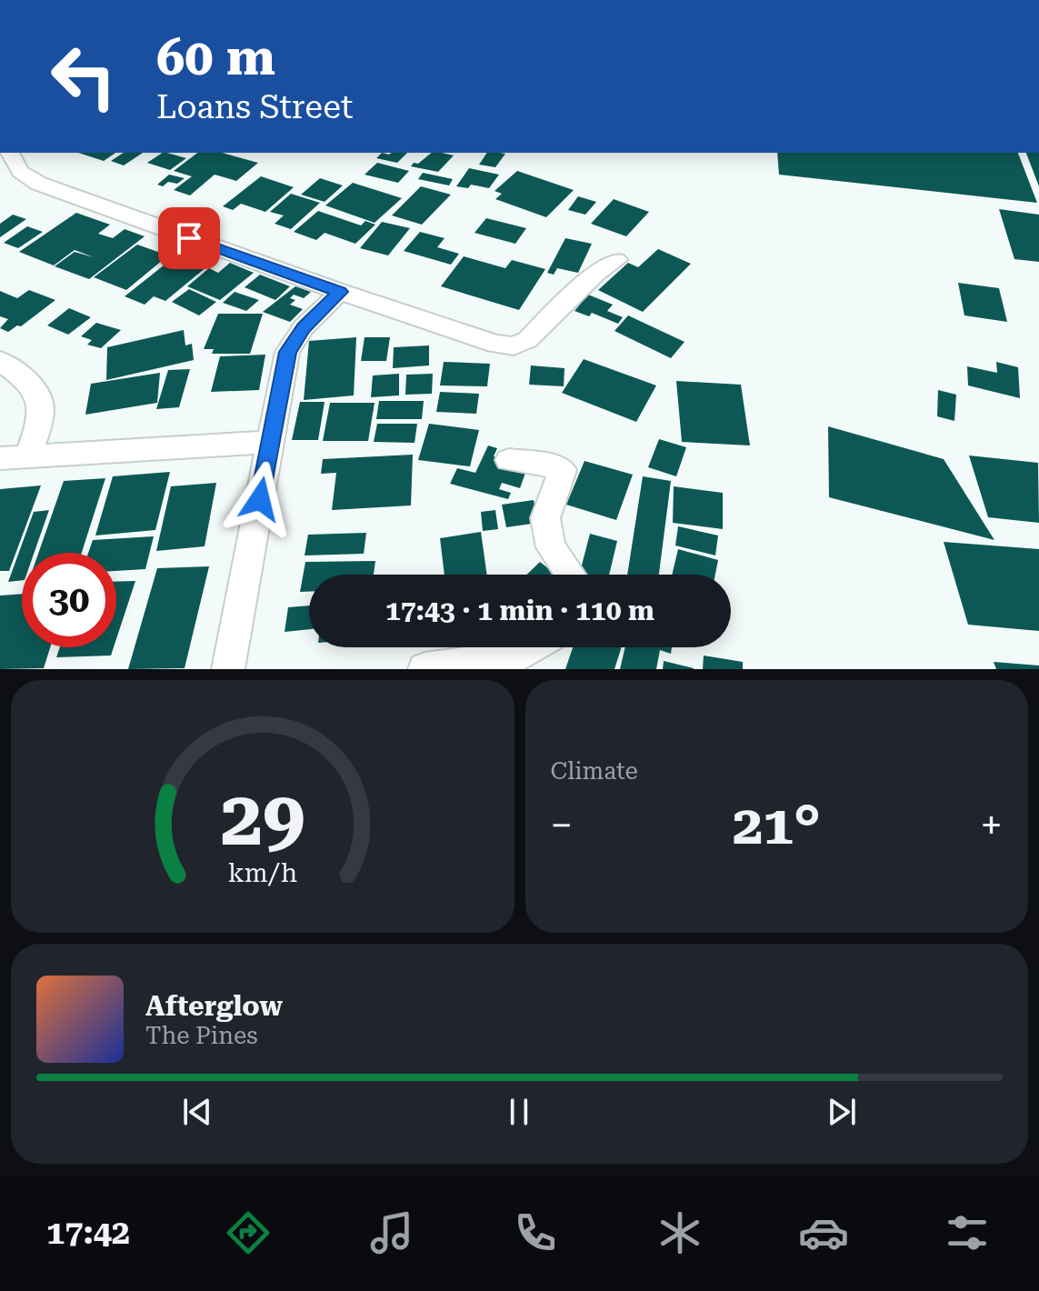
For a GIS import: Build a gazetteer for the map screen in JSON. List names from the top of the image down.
{
  "page": {
    "turn": ["60 m", "Loans Street"],
    "limit": "30",
    "trip": "17:43 · 1 min · 110 m",
    "tile": "Climate",
    "heat": ["−", "21°", "+"],
    "song": ["Afterglow", "The Pines"],
    "tabs": "17:42",
    "gauge": ["29", "km/h"]
  }
}
